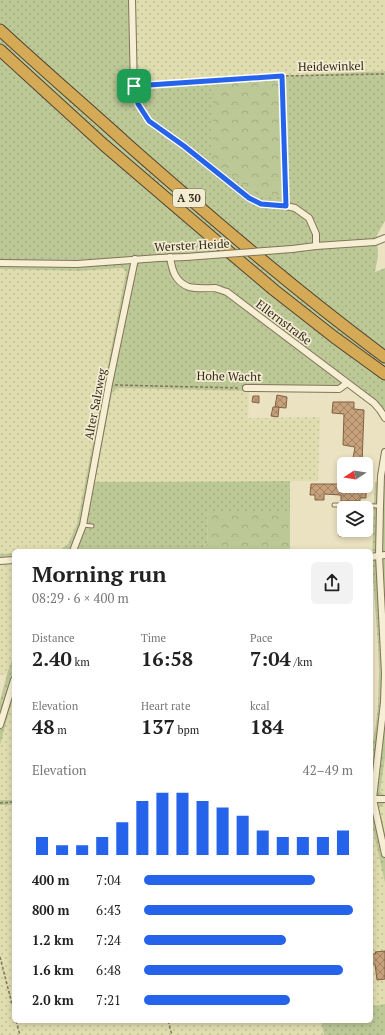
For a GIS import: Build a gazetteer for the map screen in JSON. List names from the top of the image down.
{
  "streets": {
    "highway": ["A 30"],
    "street": [
      "Werster Heide",
      "Ellernstraße",
      "Hohe Wacht",
      "Alter Salzweg"
    ],
    "path": ["Heidewinkel"]
  },
  "crossings": [
    ["Werster Heide", "Ellernstraße"],
    ["Werster Heide", "Alter Salzweg"],
    ["Ellernstraße", "Hohe Wacht"],
    ["Hohe Wacht", "Alter Salzweg"]
  ],
  "north": "left",
  "page": {
    "heading": ["Morning run", "08:29 · 6 × 400 m"],
    "stats": [
      ["Distance", "2.40 km"],
      ["Time", "16:58"],
      ["Pace", "7:04 /km"],
      ["Elevation", "48 m"],
      ["Heart rate", "137 bpm"],
      ["kcal", "184"]
    ],
    "chart": ["Elevation", "42–49 m"],
    "list": [
      {
        "name": "400 m",
        "note": "7:04"
      },
      {
        "name": "800 m",
        "note": "6:43"
      },
      {
        "name": "1.2 km",
        "note": "7:24"
      },
      {
        "name": "1.6 km",
        "note": "6:48"
      },
      {
        "name": "2.0 km",
        "note": "7:21"
      }
    ]
  }
}
